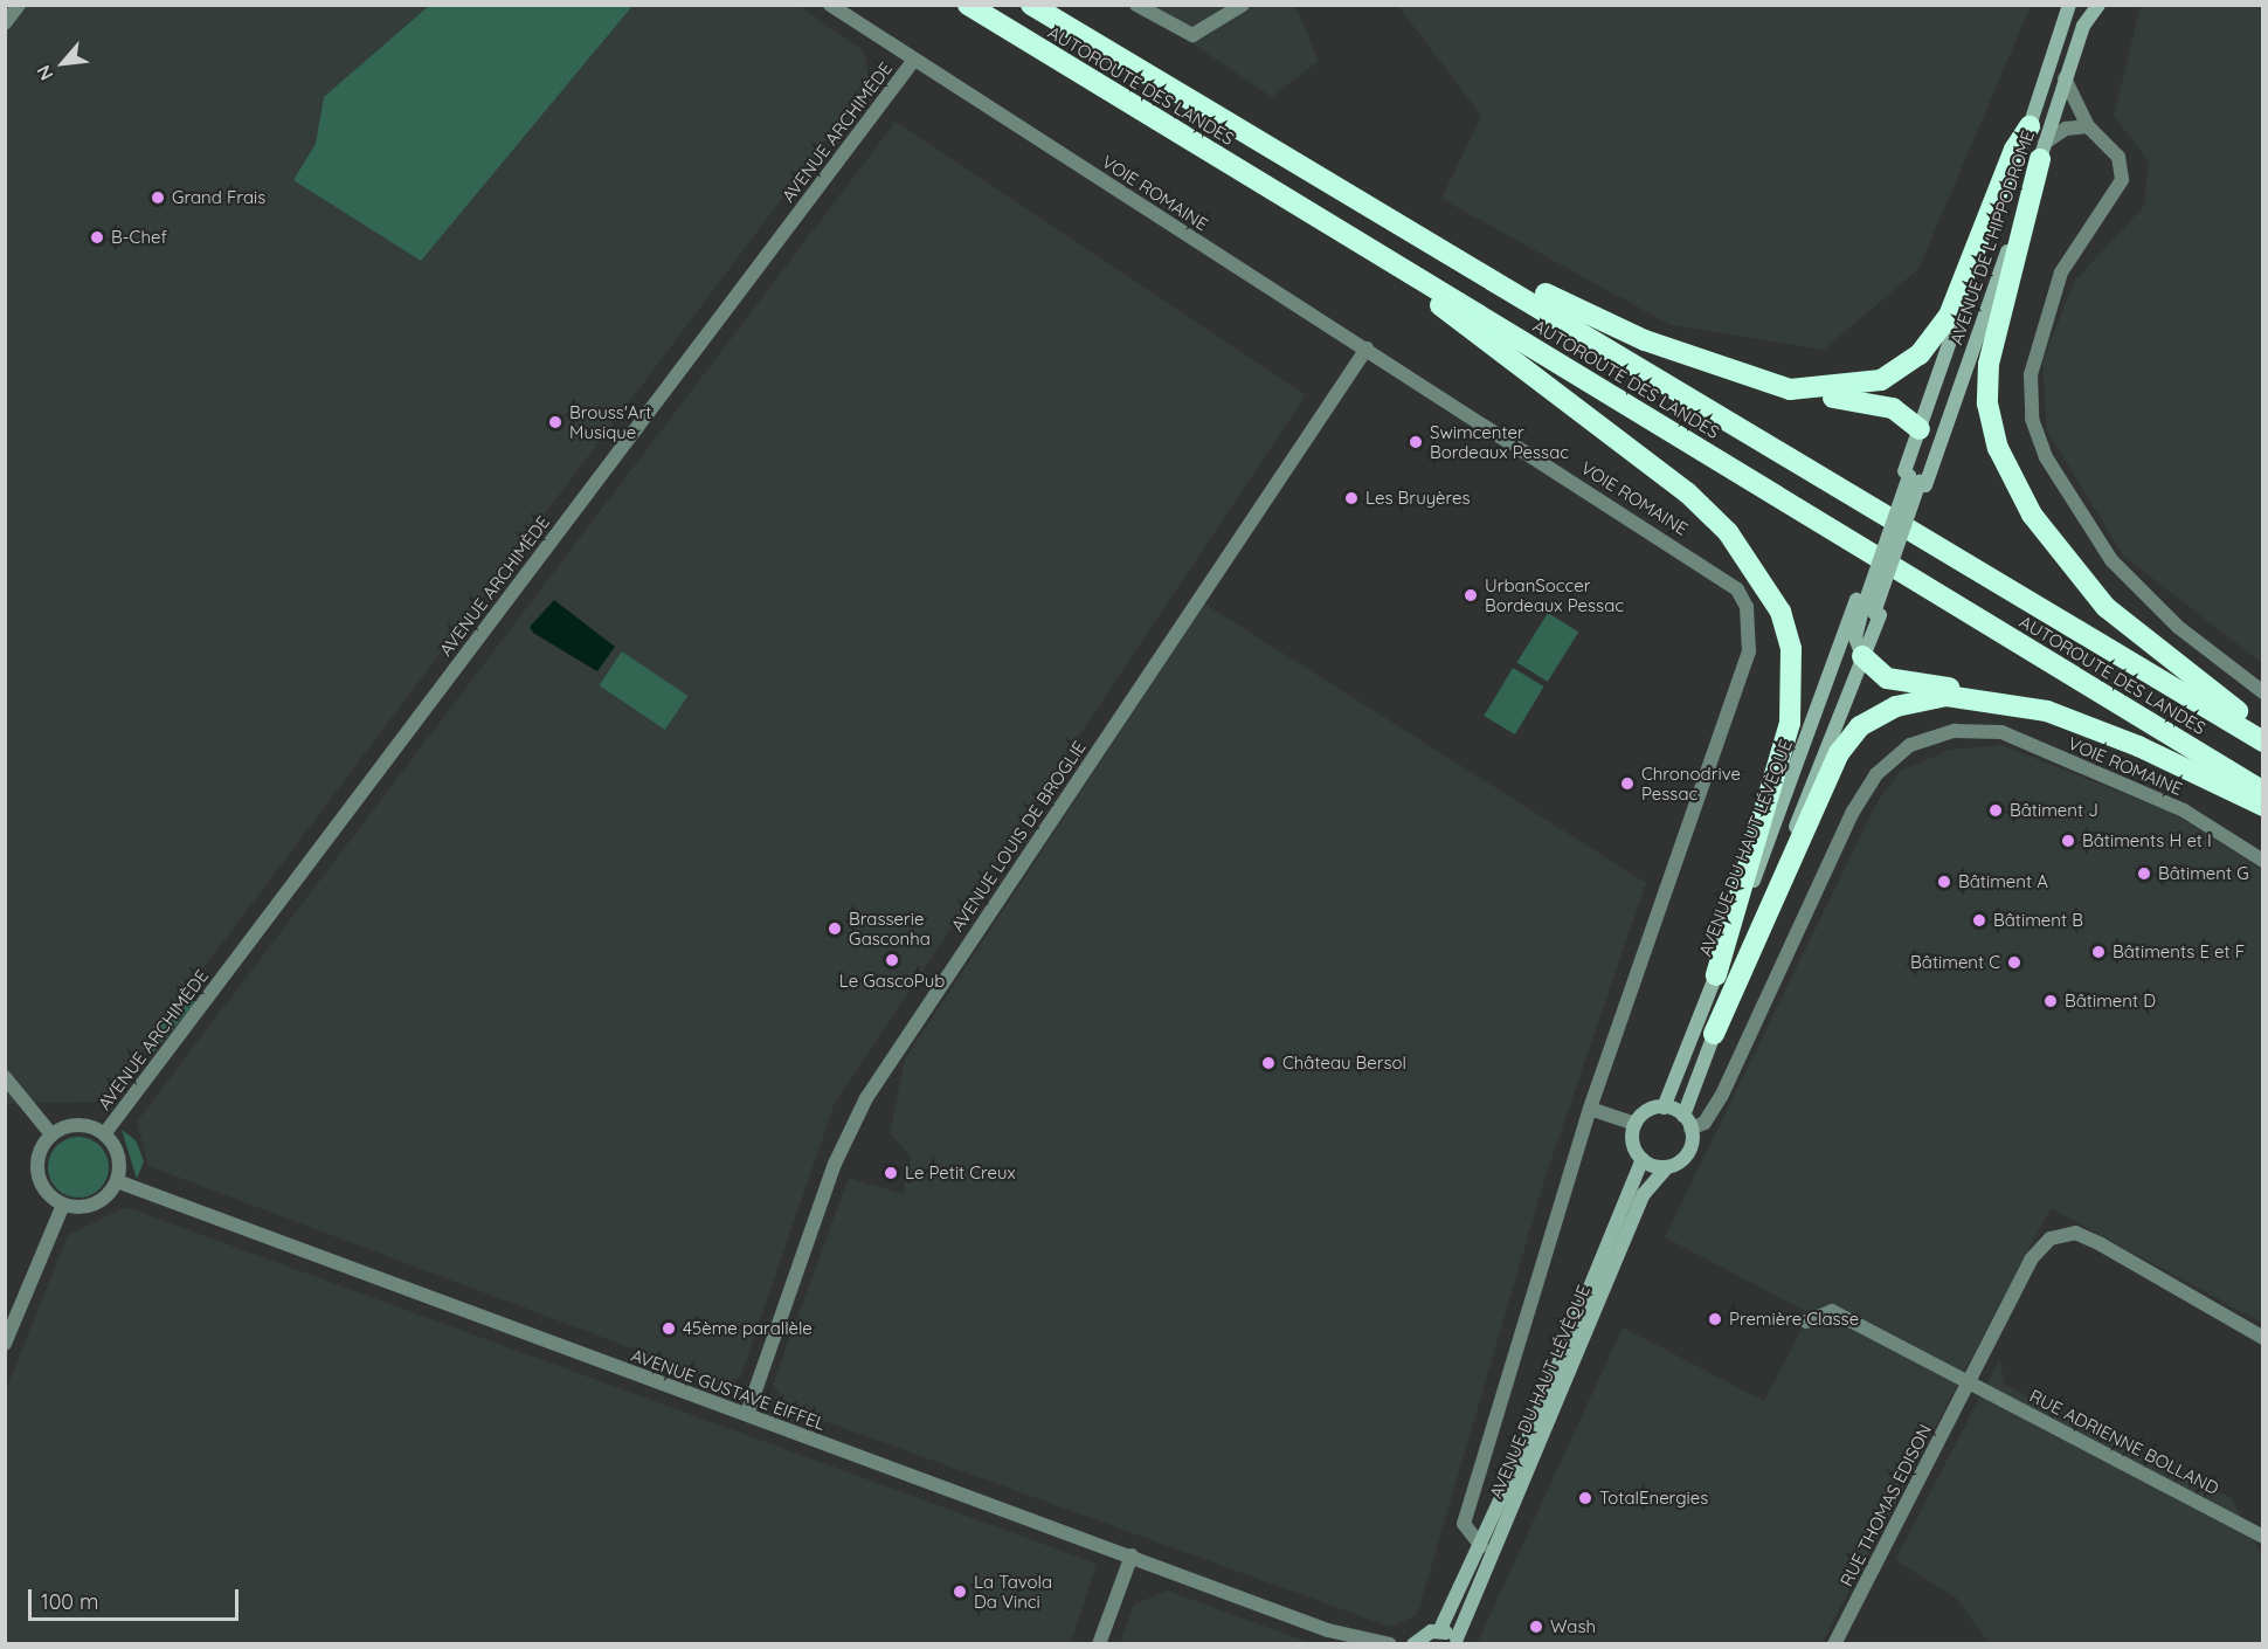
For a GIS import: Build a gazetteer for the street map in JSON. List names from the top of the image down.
{
  "streets": {
    "highway": ["AUTOROUTE DES LANDES"],
    "main road": ["AVENUE DE L'HIPPODROME", "AVENUE DU HAUT LÉVÈQUE"],
    "street": [
      "AVENUE ARCHIMÈDE",
      "VOIE ROMAINE",
      "AVENUE LOUIS DE BROGLIE",
      "AVENUE GUSTAVE EIFFEL",
      "RUE ADRIENNE BOLLAND",
      "RUE THOMAS EDISON"
    ]
  },
  "crossings": [
    ["AVENUE ARCHIMÈDE", "VOIE ROMAINE"],
    ["AVENUE ARCHIMÈDE", "AVENUE GUSTAVE EIFFEL"],
    ["VOIE ROMAINE", "AVENUE LOUIS DE BROGLIE"],
    ["VOIE ROMAINE", "AVENUE DU HAUT LÉVÈQUE"],
    ["AVENUE LOUIS DE BROGLIE", "AVENUE GUSTAVE EIFFEL"],
    ["RUE ADRIENNE BOLLAND", "RUE THOMAS EDISON"]
  ],
  "places": [
    "Grand Frais",
    "B-Chef",
    "Brouss'Art Musique",
    "Swimcenter Bordeaux Pessac",
    "Les Bruyères",
    "UrbanSoccer Bordeaux Pessac",
    "Chronodrive Pessac",
    "Bâtiment J",
    "Bâtiments H et I",
    "Bâtiment G",
    "Bâtiment A",
    "Bâtiment B",
    "Brasserie Gasconha",
    "Bâtiments E et F",
    "Le GascoPub",
    "Bâtiment C",
    "Bâtiment D",
    "Château Bersol",
    "Le Petit Creux",
    "Première Classe",
    "45ème parallèle",
    "TotalEnergies",
    "La Tavola Da Vinci",
    "Wash"
  ],
  "scale_bar": "100 m",
  "north": "bottom left"
}
